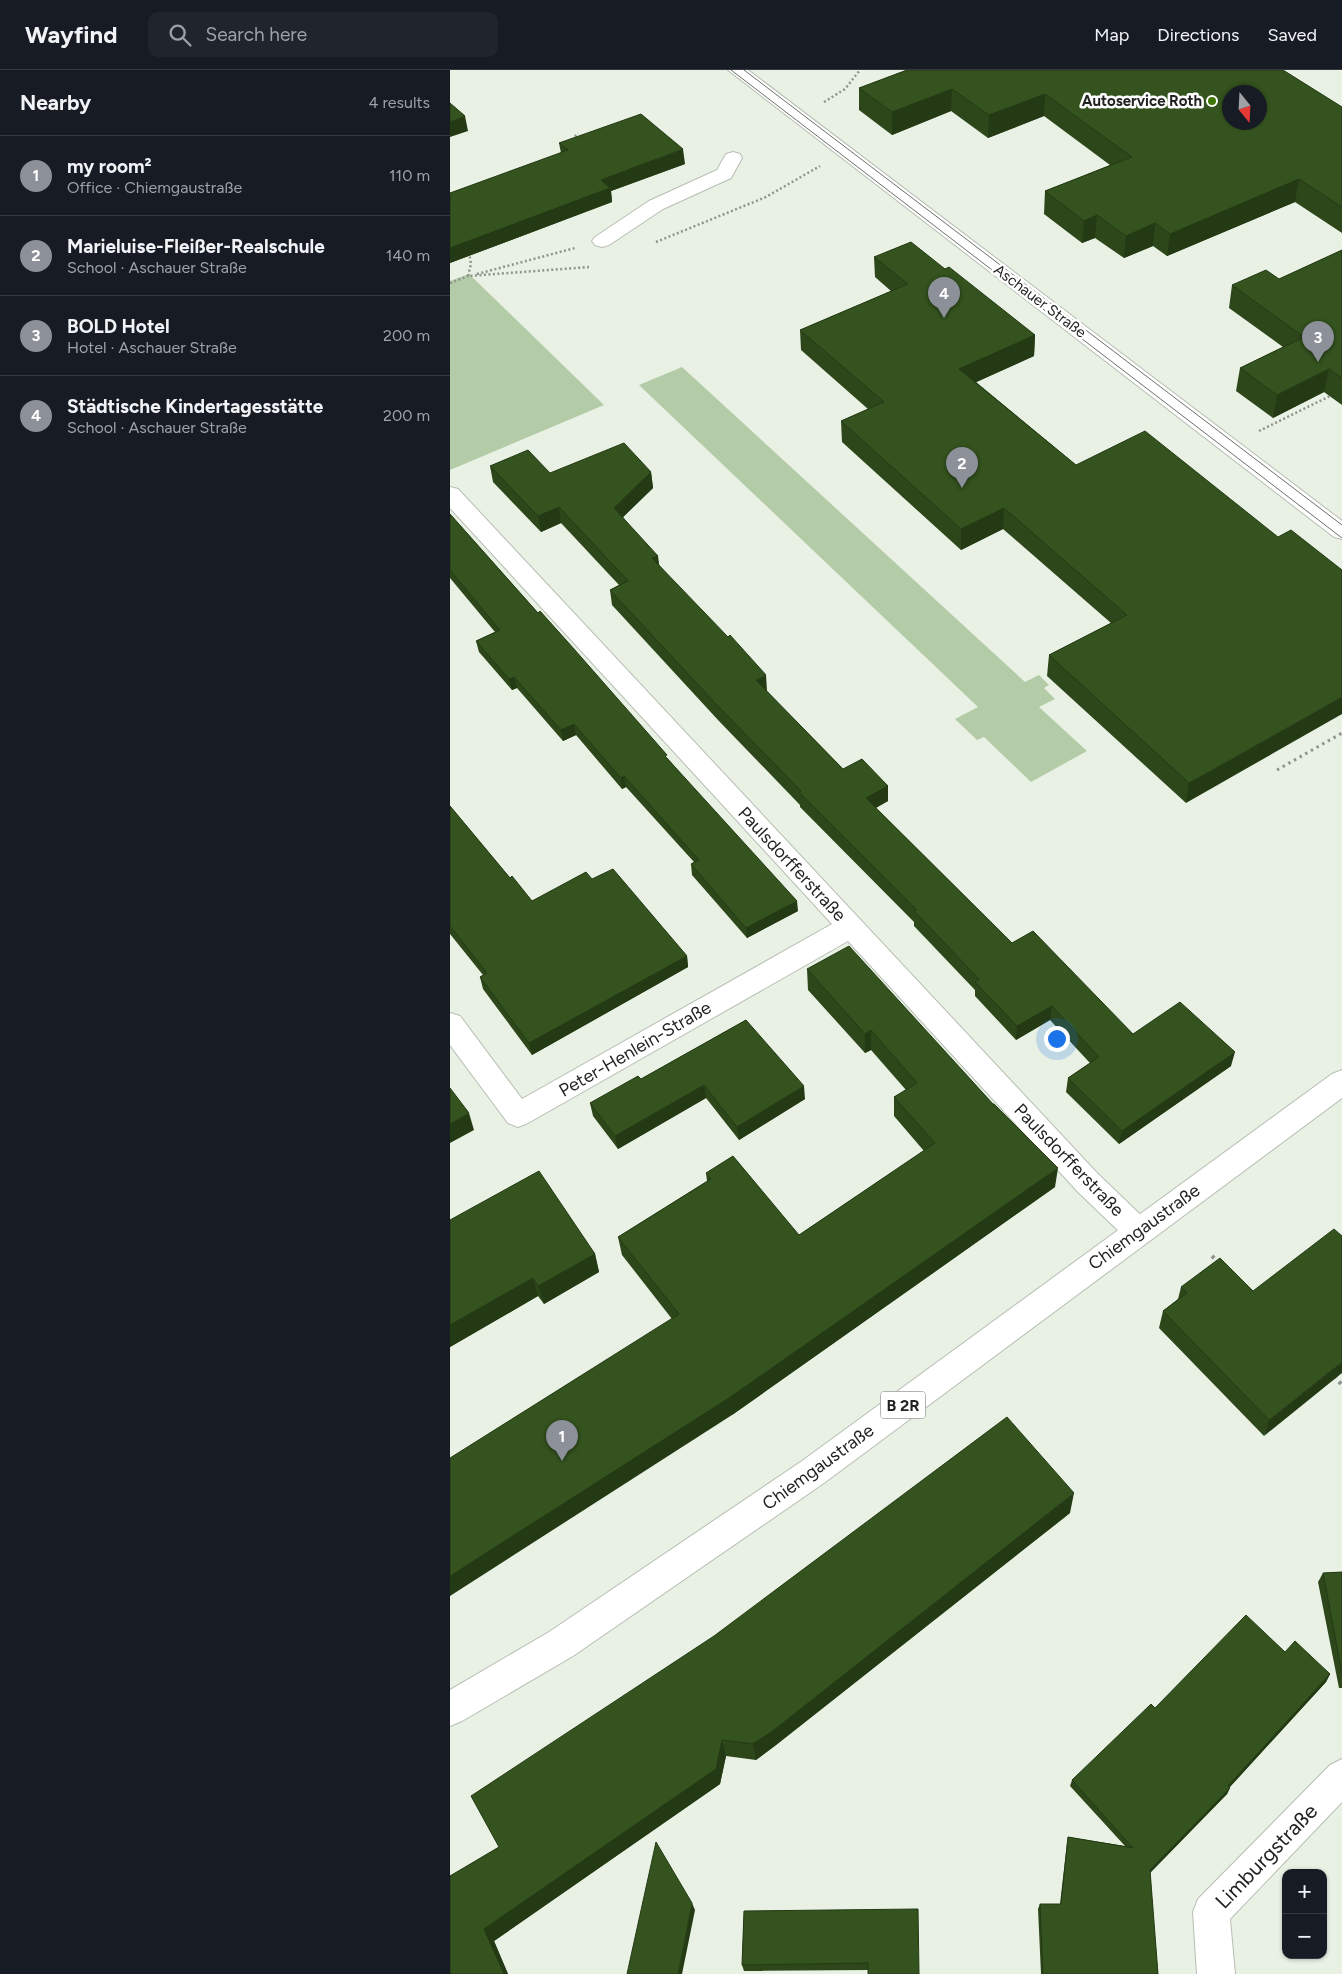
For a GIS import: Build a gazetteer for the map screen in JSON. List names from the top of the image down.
{
  "streets": {
    "street": [
      "Aschauer Straße",
      "Paulsdorfferstraße",
      "Peter-Henlein-Straße",
      "Chiemgaustraße",
      "B 2R",
      "Limburgstraße"
    ]
  },
  "crossings": [
    ["Paulsdorfferstraße", "Peter-Henlein-Straße"],
    ["Paulsdorfferstraße", "Chiemgaustraße"]
  ],
  "places": ["Autoservice Roth"],
  "north": "bottom",
  "page": {
    "header": "Wayfind",
    "search": "Search here",
    "nav": ["Map", "Directions", "Saved"],
    "heading": ["Nearby", "4 results"],
    "list": [
      {
        "mark": "1",
        "name": "my room²",
        "note": "Office · Chiemgaustraße",
        "value": "110 m"
      },
      {
        "mark": "2",
        "name": "Marieluise-Fleißer-Realschule",
        "note": "School · Aschauer Straße",
        "value": "140 m"
      },
      {
        "mark": "3",
        "name": "BOLD Hotel",
        "note": "Hotel · Aschauer Straße",
        "value": "200 m"
      },
      {
        "mark": "4",
        "name": "Städtische Kindertagesstätte",
        "note": "School · Aschauer Straße",
        "value": "200 m"
      }
    ],
    "pins": [
      "4",
      "3",
      "2",
      "1"
    ],
    "map_buttons": ["+", "−"]
  }
}
